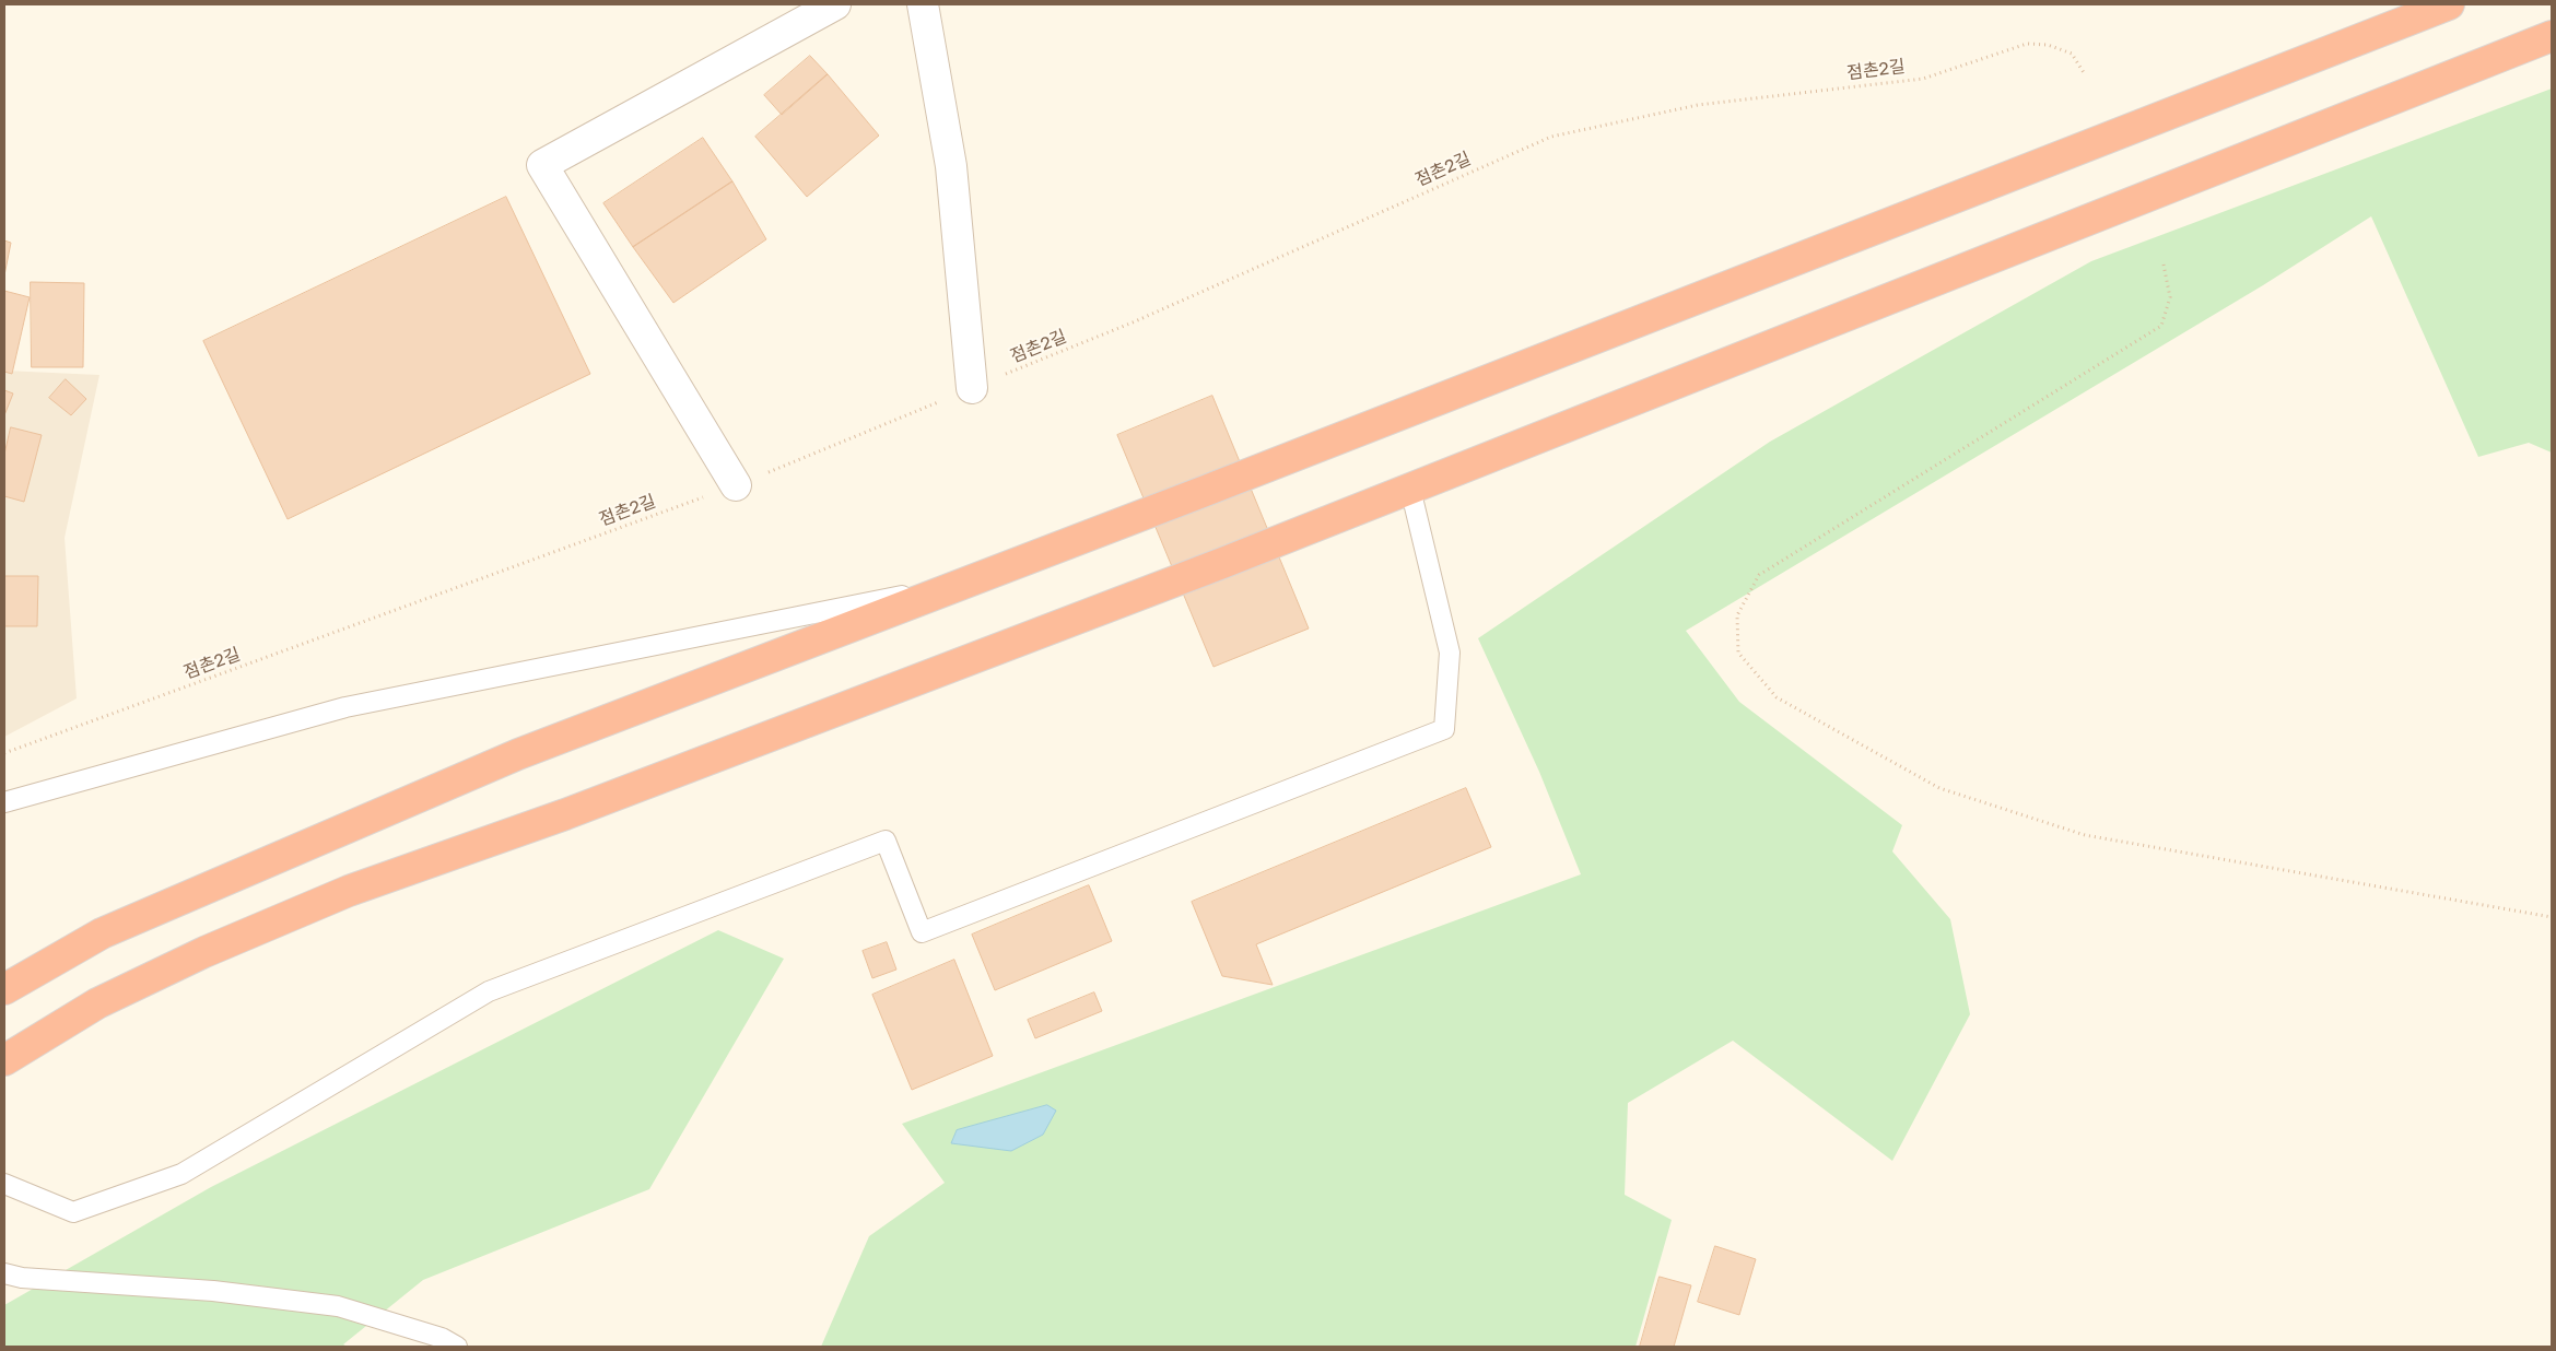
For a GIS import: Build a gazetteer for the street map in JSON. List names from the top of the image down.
{
  "streets": {
    "path": ["점촌2길"]
  }
}
